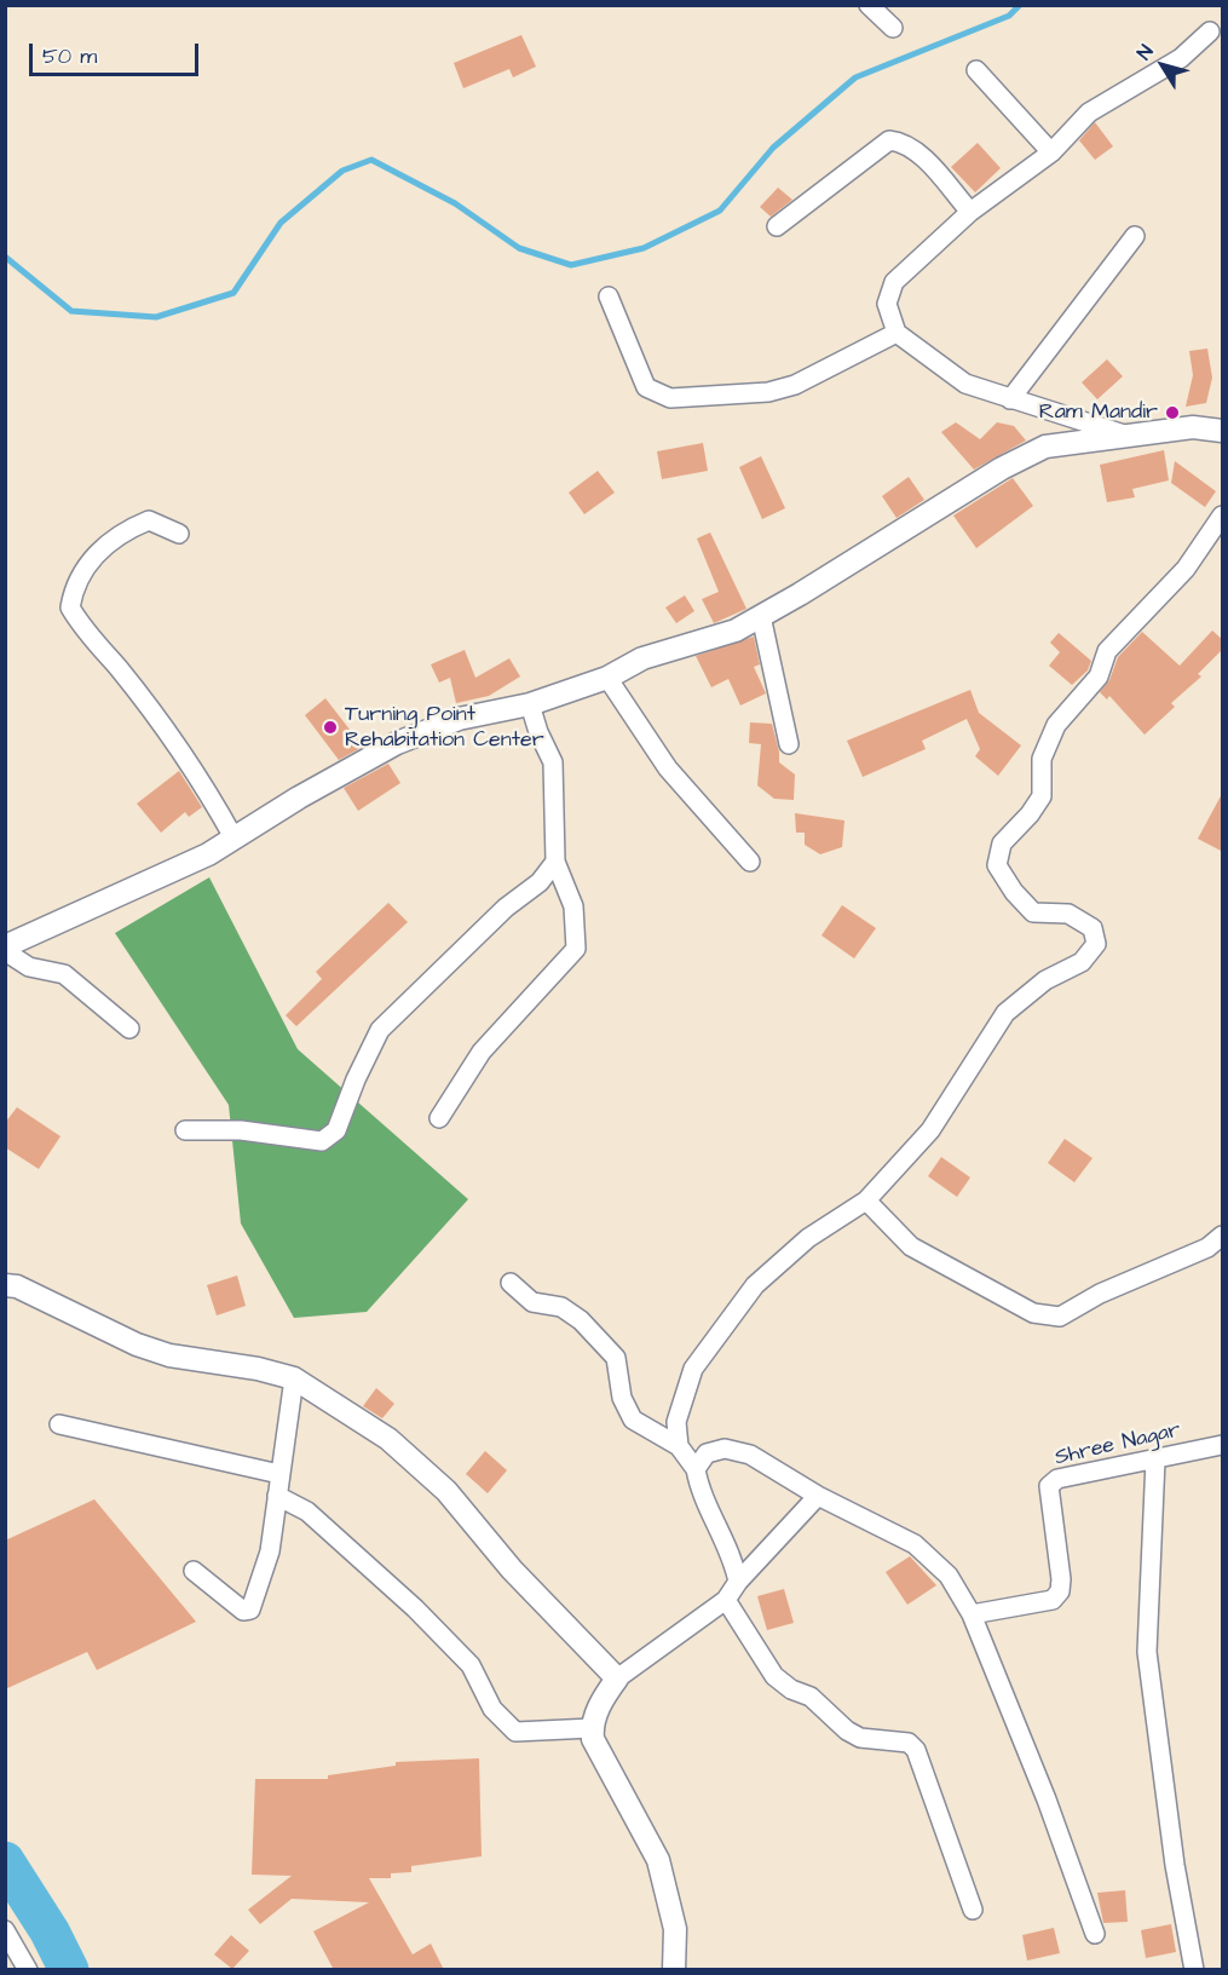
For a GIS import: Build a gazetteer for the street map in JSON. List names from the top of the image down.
{
  "streets": {
    "street": ["Shree Nagar"]
  },
  "places": ["Ram Mandir", "Turning Point Rehabitation Center"],
  "scale_bar": "50 m",
  "north": "top left"
}
